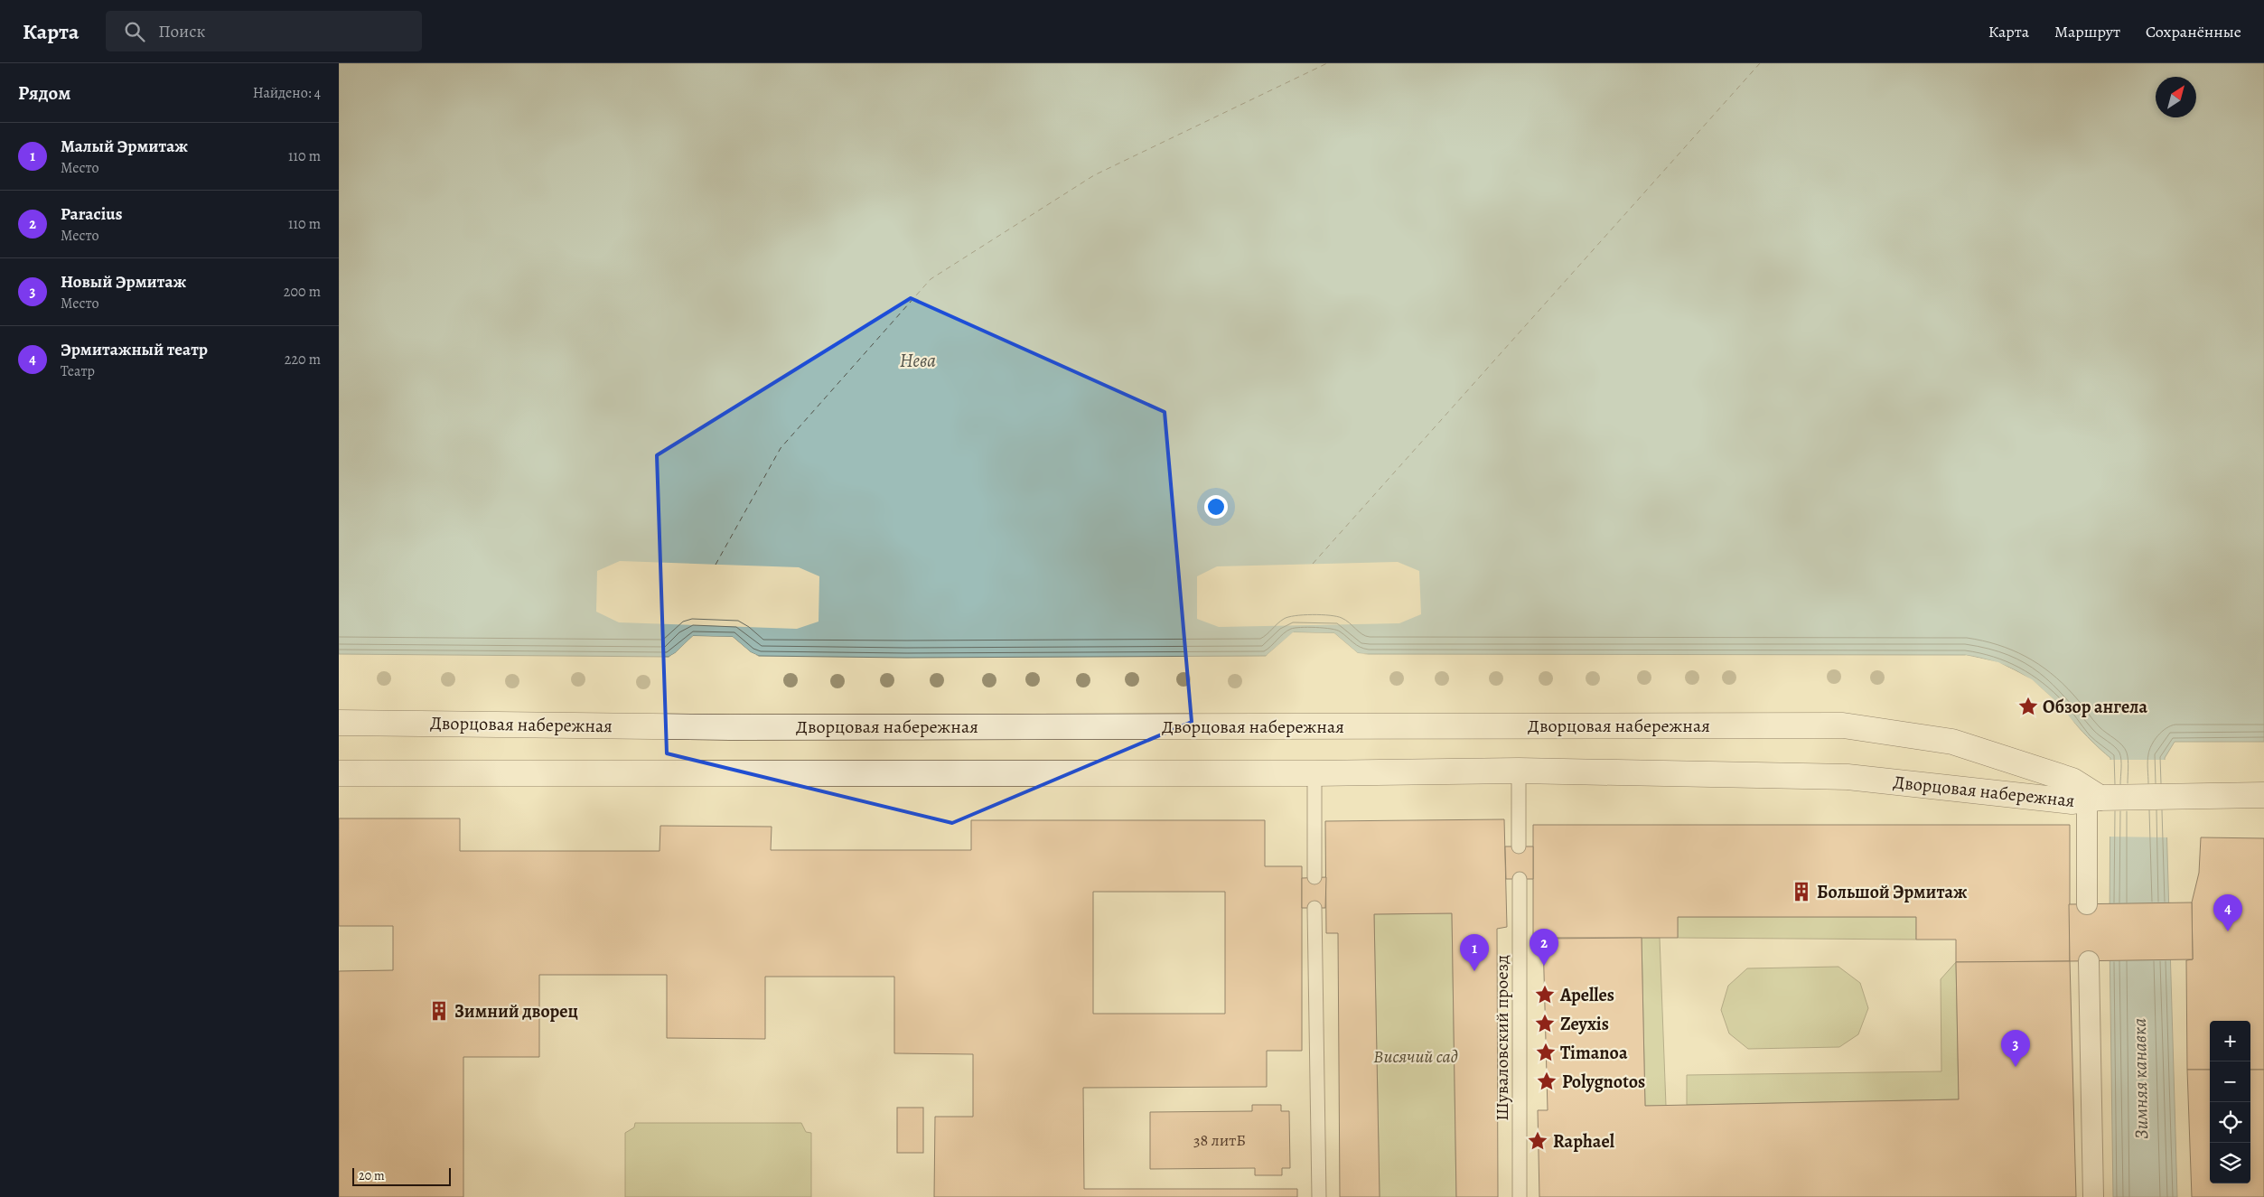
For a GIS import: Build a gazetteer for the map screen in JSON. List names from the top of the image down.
{
  "streets": {
    "main road": ["Дворцовая набережная"],
    "lane": ["Шуваловский проезд"]
  },
  "water": ["Нева", "Зимняя канавка"],
  "parks": ["Висячий сад"],
  "places": {
    "place": [
      "Обзор ангела",
      "Apelles",
      "Zeyxis",
      "Timanoa",
      "Polygnotos",
      "Raphael"
    ],
    "building": ["Большой Эрмитаж", "Зимний дворец"]
  },
  "house_numbers": ["38 литБ"],
  "scale_bar": "20 m",
  "north": "top right",
  "page": {
    "header": "Карта",
    "search": "Поиск",
    "nav": ["Карта", "Маршрут", "Сохранённые"],
    "heading": ["Рядом", "Найдено: 4"],
    "list": [
      {
        "mark": "1",
        "name": "Малый Эрмитаж",
        "note": "Место",
        "value": "110 m"
      },
      {
        "mark": "2",
        "name": "Paracius",
        "note": "Место",
        "value": "110 m"
      },
      {
        "mark": "3",
        "name": "Новый Эрмитаж",
        "note": "Место",
        "value": "200 m"
      },
      {
        "mark": "4",
        "name": "Эрмитажный театр",
        "note": "Театр",
        "value": "220 m"
      }
    ],
    "pins": [
      "4",
      "2",
      "1",
      "3"
    ],
    "map_buttons": ["+", "−"],
    "scale": "20 m"
  }
}
